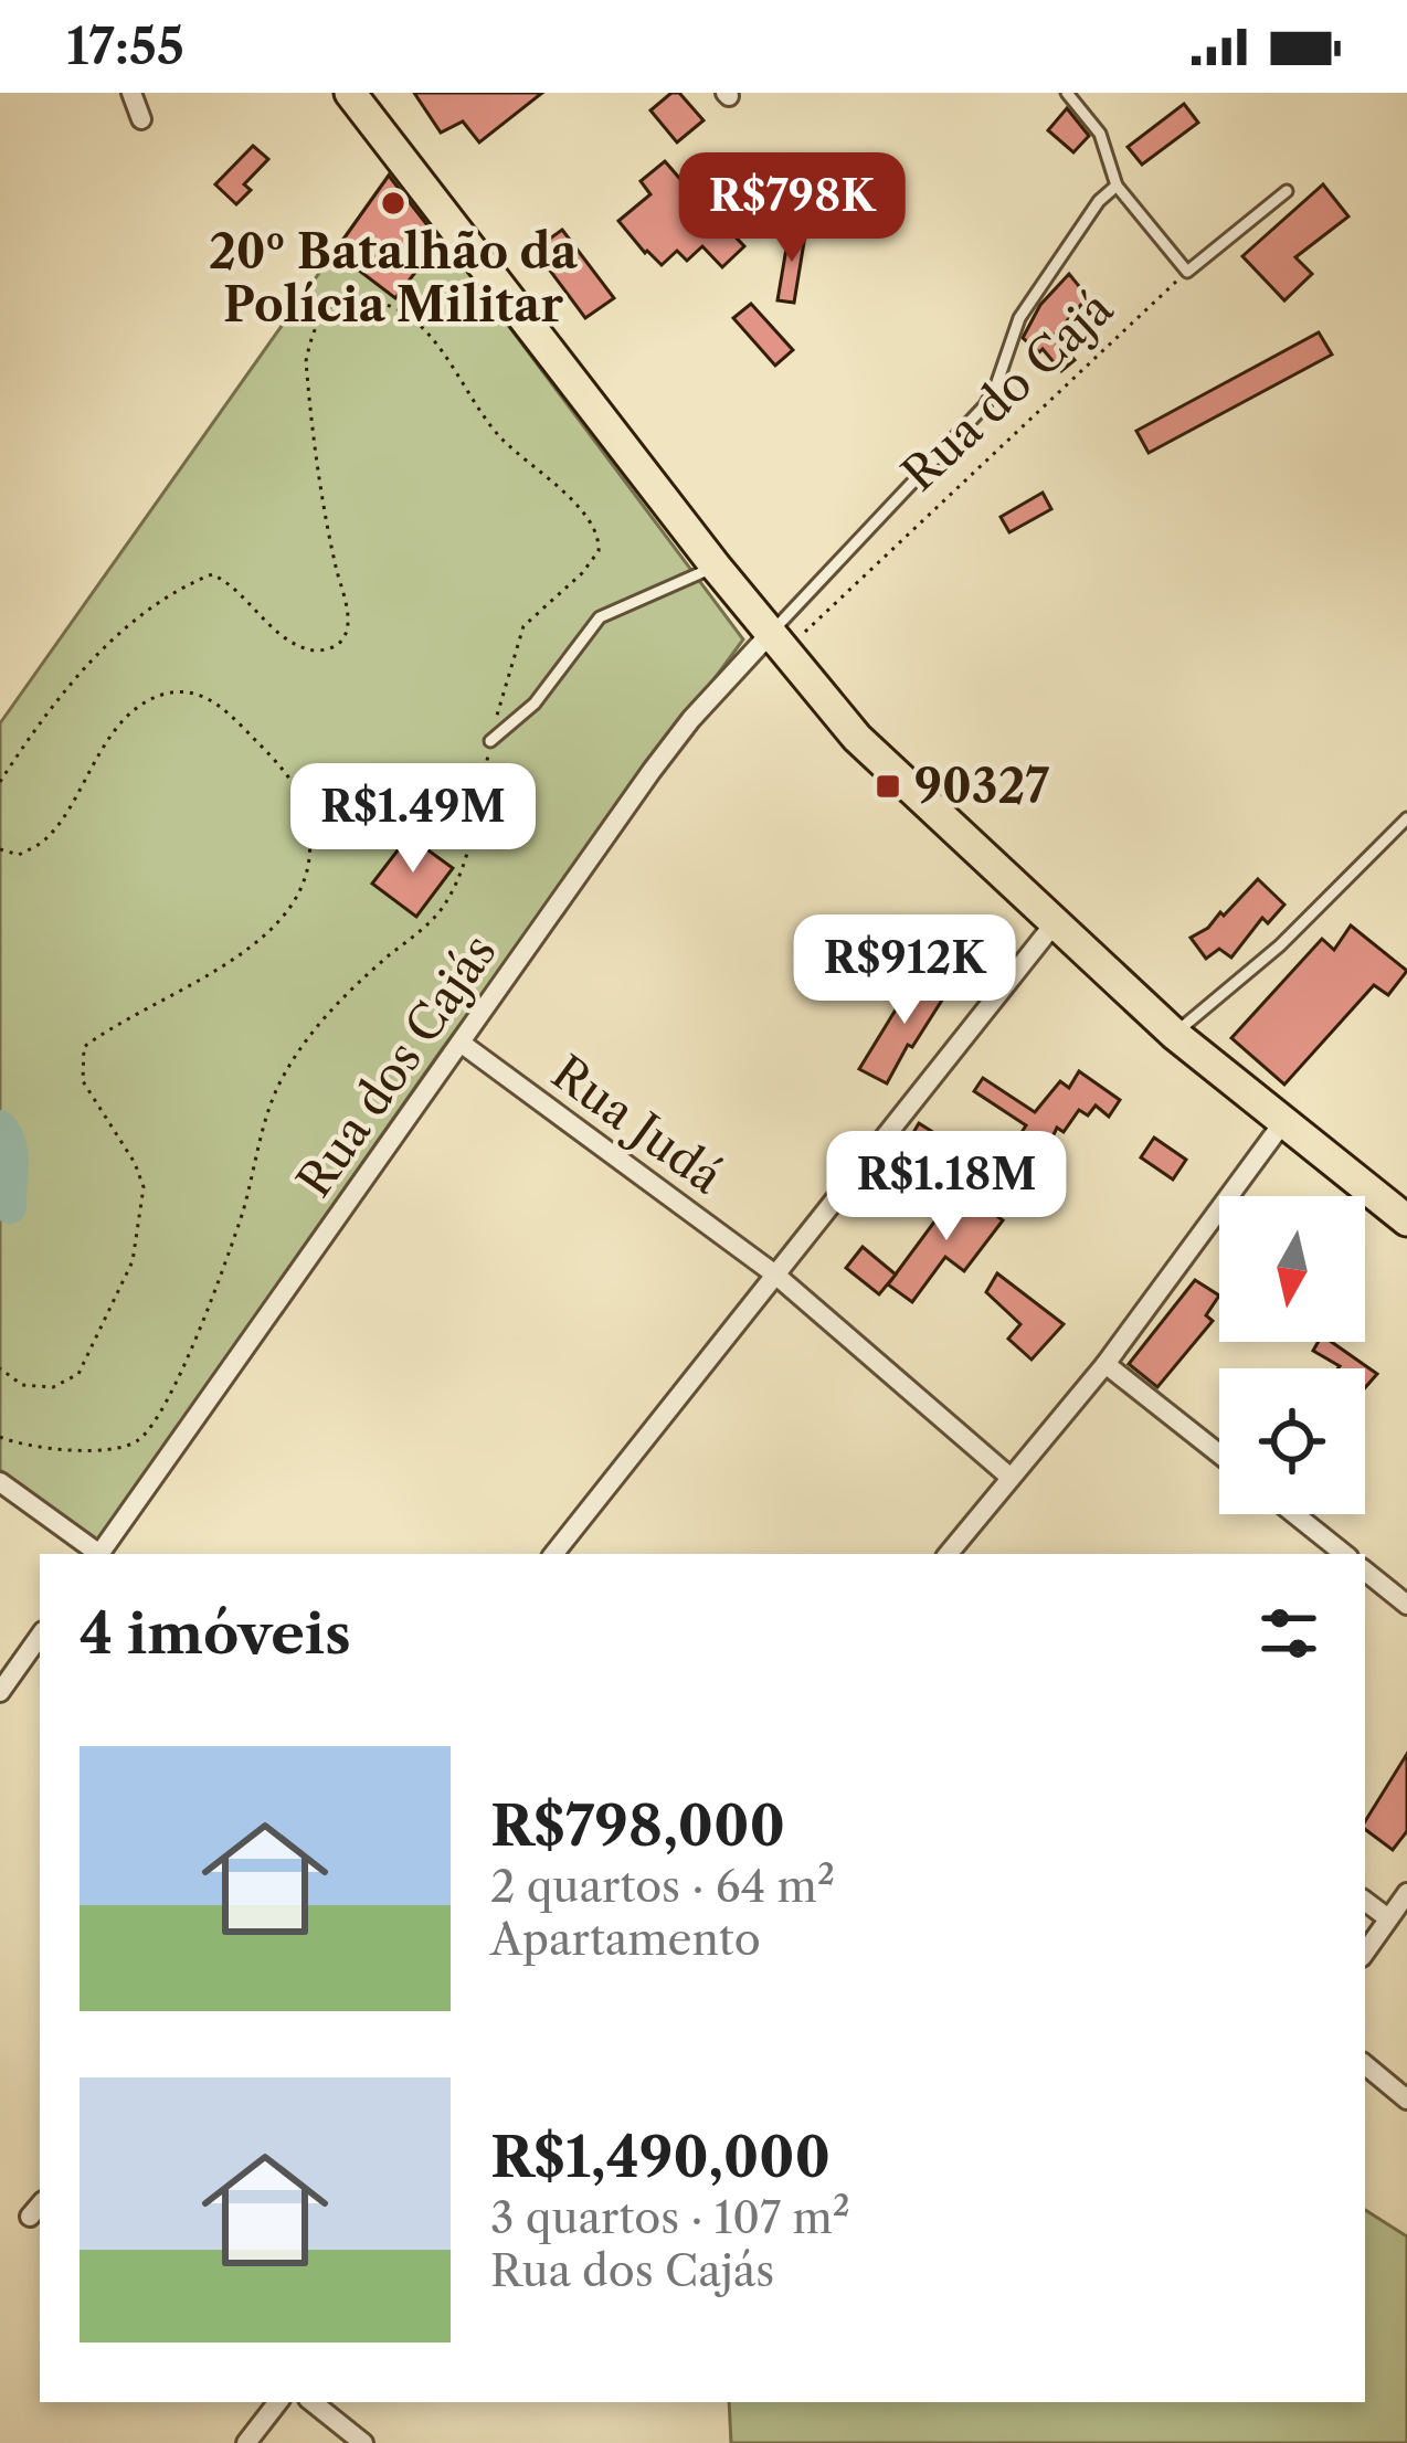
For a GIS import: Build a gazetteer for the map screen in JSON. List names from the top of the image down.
{
  "streets": {
    "street": ["Rua dos Cajás", "Rua Judá"],
    "path": ["Rua do Cajá"]
  },
  "crossings": [
    ["Rua do Cajá", "Rua dos Cajás"],
    ["Rua dos Cajás", "Rua Judá"]
  ],
  "places": {
    "other": ["20º Batalhão da Polícia Militar"],
    "transit": ["90327"]
  },
  "north": "bottom",
  "page": {
    "status": "17:55",
    "price": [
      "R$798K",
      "R$1.49M",
      "R$912K",
      "R$1.18M"
    ],
    "heading": "4 imóveis",
    "list": [
      {
        "name": "R$798,000",
        "note": "2 quartos · 64 m² · Apartamento"
      },
      {
        "name": "R$1,490,000",
        "note": "3 quartos · 107 m² · Rua dos Cajás"
      }
    ]
  }
}
